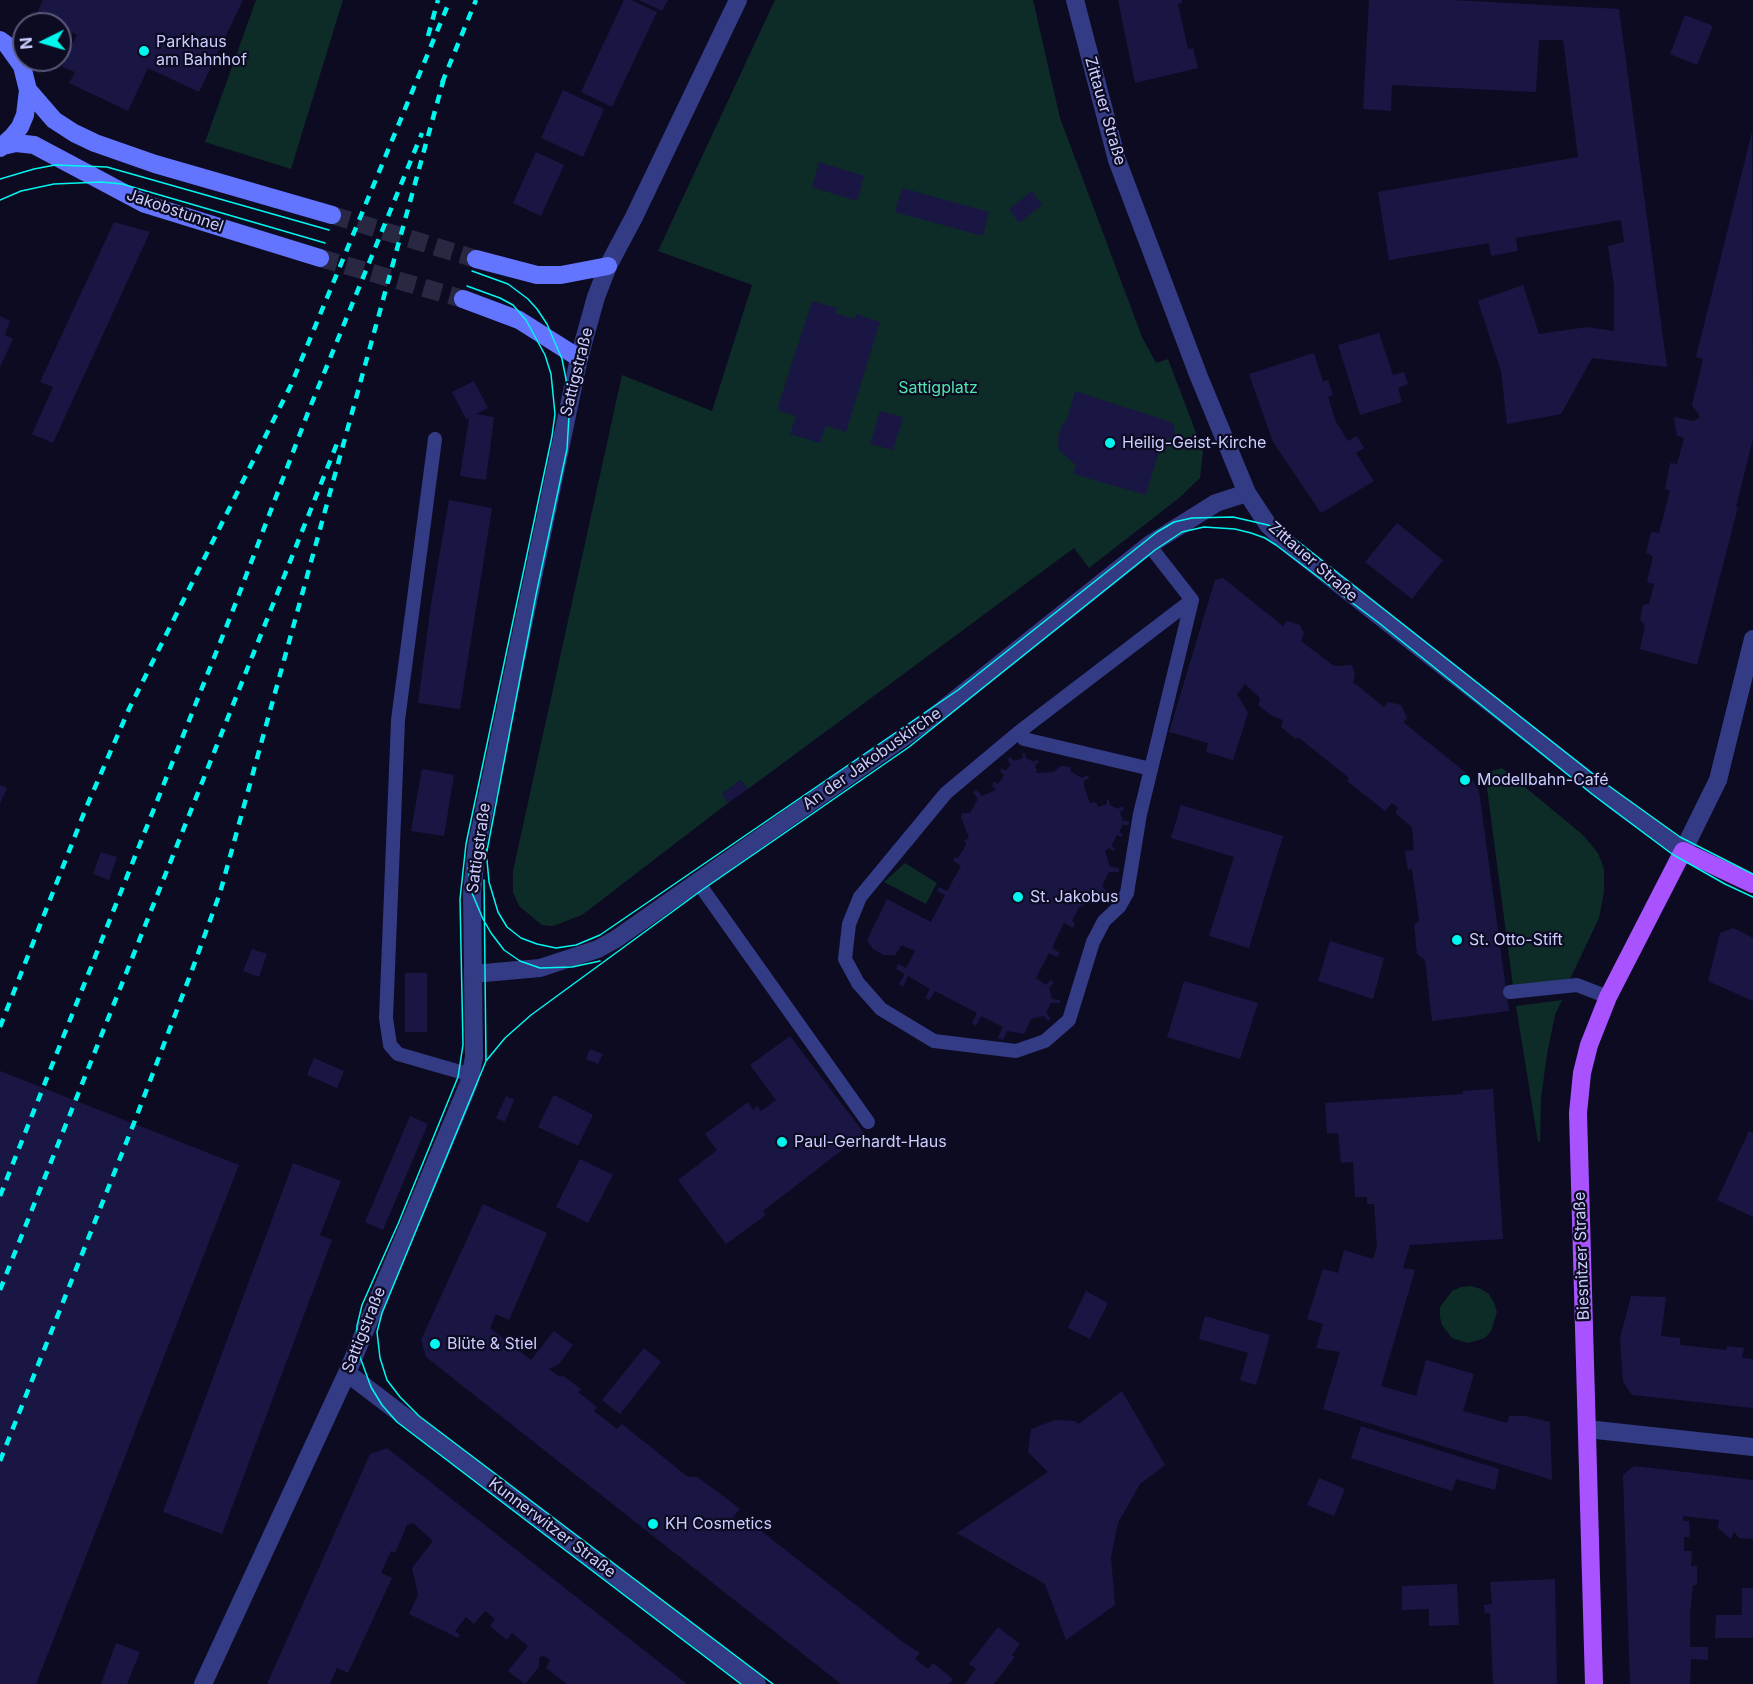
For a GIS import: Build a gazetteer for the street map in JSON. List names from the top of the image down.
{
  "streets": {
    "main road": ["Zittauer Straße", "Biesnitzer Straße"],
    "street": [
      "Jakobstunnel",
      "Sattigstraße",
      "An der Jakobuskirche",
      "Kunnerwitzer Straße"
    ]
  },
  "crossings": [
    ["Zittauer Straße", "An der Jakobuskirche"],
    ["Zittauer Straße", "Biesnitzer Straße"],
    ["Sattigstraße", "An der Jakobuskirche"],
    ["Sattigstraße", "Kunnerwitzer Straße"]
  ],
  "parks": ["Sattigplatz"],
  "places": [
    "Parkhaus am Bahnhof",
    "Heilig-Geist-Kirche",
    "Modellbahn-Café",
    "St. Jakobus",
    "St. Otto-Stift",
    "Paul-Gerhardt-Haus",
    "Blüte & Stiel",
    "KH Cosmetics"
  ],
  "north": "left"
}
